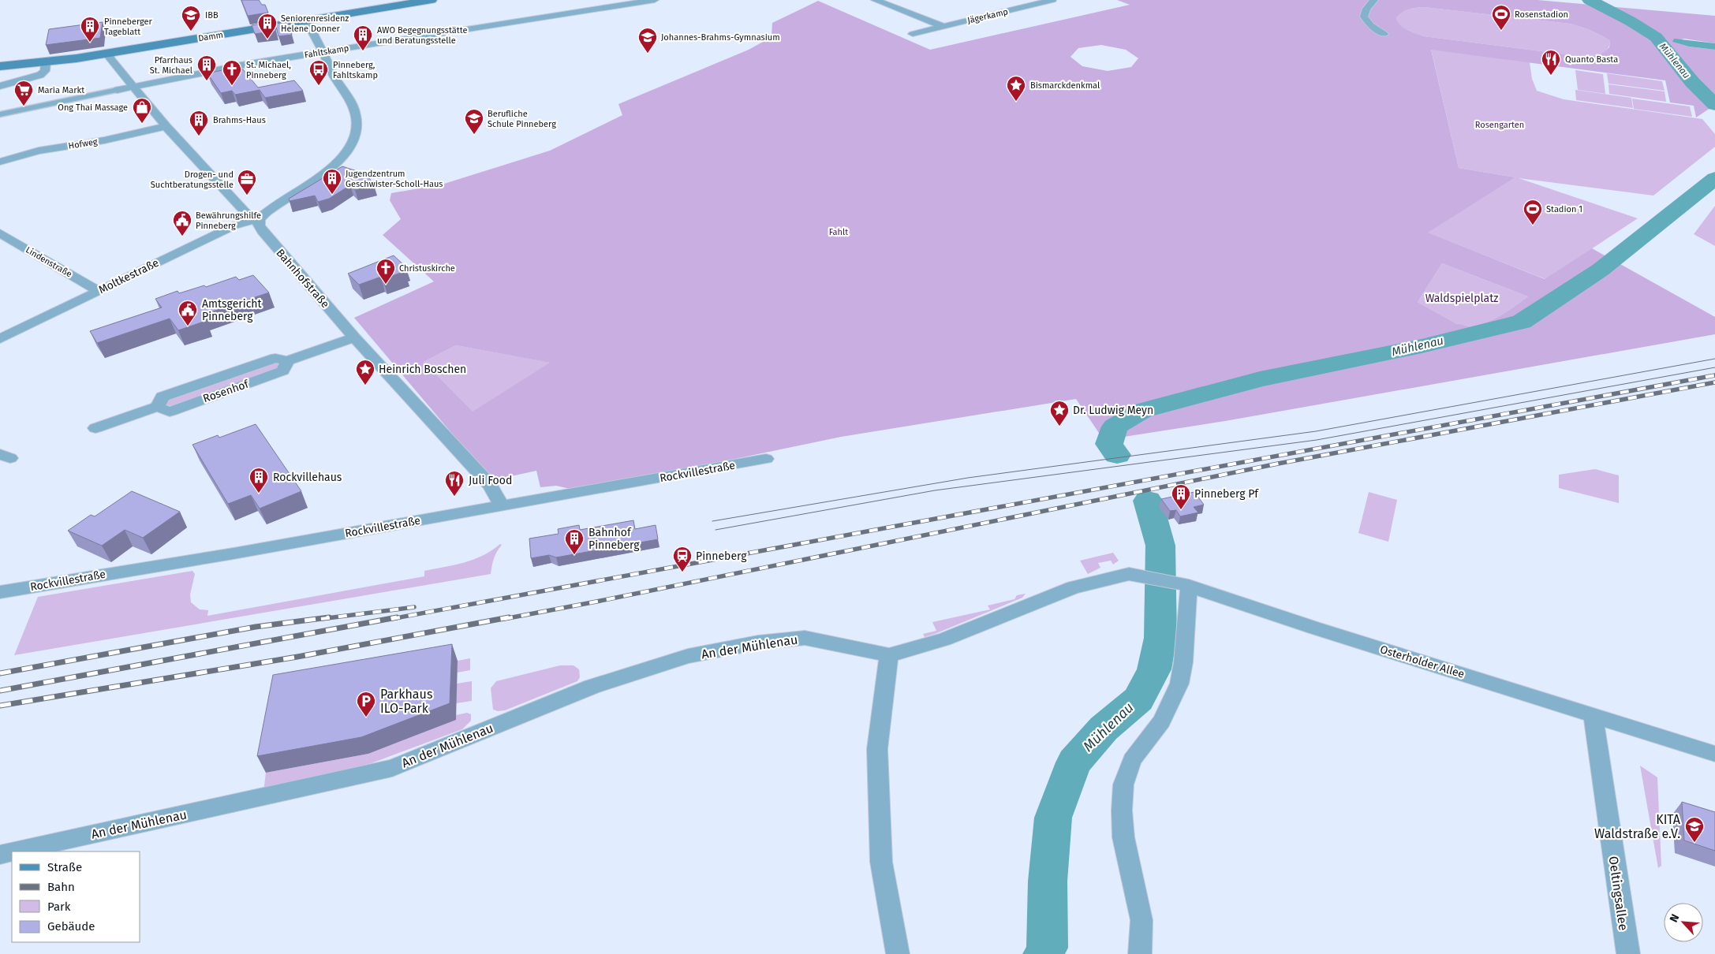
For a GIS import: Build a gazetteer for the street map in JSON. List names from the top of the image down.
{
  "streets": {
    "main road": ["Damm"],
    "street": [
      "Jägerkamp",
      "Fahltskamp",
      "Hofweg",
      "Lindenstraße",
      "Moltkestraße",
      "Bahnhofstraße",
      "Rosenhof",
      "Rockvillestraße",
      "An der Mühlenau",
      "Osterholder Allee",
      "Oeltingsallee"
    ]
  },
  "crossings": [
    ["Lindenstraße", "Moltkestraße"],
    ["Moltkestraße", "Bahnhofstraße"],
    ["Bahnhofstraße", "Rosenhof"],
    ["Bahnhofstraße", "Rockvillestraße"],
    ["An der Mühlenau", "Osterholder Allee"],
    ["Osterholder Allee", "Oeltingsallee"]
  ],
  "water": ["Mühlenau"],
  "parks": ["Rosengarten", "Fahlt", "Waldspielplatz"],
  "places": {
    "sports": ["Rosenstadion", "Stadion 1"],
    "school or university": [
      "IBB",
      "Johannes-Brahms-Gymnasium",
      "Berufliche Schule Pinneberg",
      "KITA Waldstraße e.V."
    ],
    "building": [
      "Seniorenresidenz Helene Donner",
      "Pinneberger Tageblatt",
      "AWO Begegnungsstätte und Beratungsstelle",
      "Pfarrhaus St. Michael",
      "Brahms-Haus",
      "Jugendzentrum Geschwister-Scholl-Haus",
      "Rockvillehaus",
      "Pinneberg Pf",
      "Bahnhof Pinneberg"
    ],
    "restaurant": ["Quanto Basta", "Juli Food"],
    "church": ["St. Michael, Pinneberg", "Christuskirche"],
    "bus stop": ["Pinneberg, Fahltskamp"],
    "place": ["Bismarckdenkmal", "Heinrich Boschen", "Dr. Ludwig Meyn"],
    "supermarket": ["Maria Markt"],
    "shop": ["Ong Thai Massage"],
    "office": ["Drogen- und Suchtberatungsstelle"],
    "public building": ["Bewährungshilfe Pinneberg", "Amtsgericht Pinneberg"],
    "station": ["Pinneberg"],
    "parking": ["Parkhaus ILO-Park"]
  },
  "legend": [
    "Straße",
    "Bahn",
    "Park",
    "Gebäude"
  ],
  "north": "top left"
}
